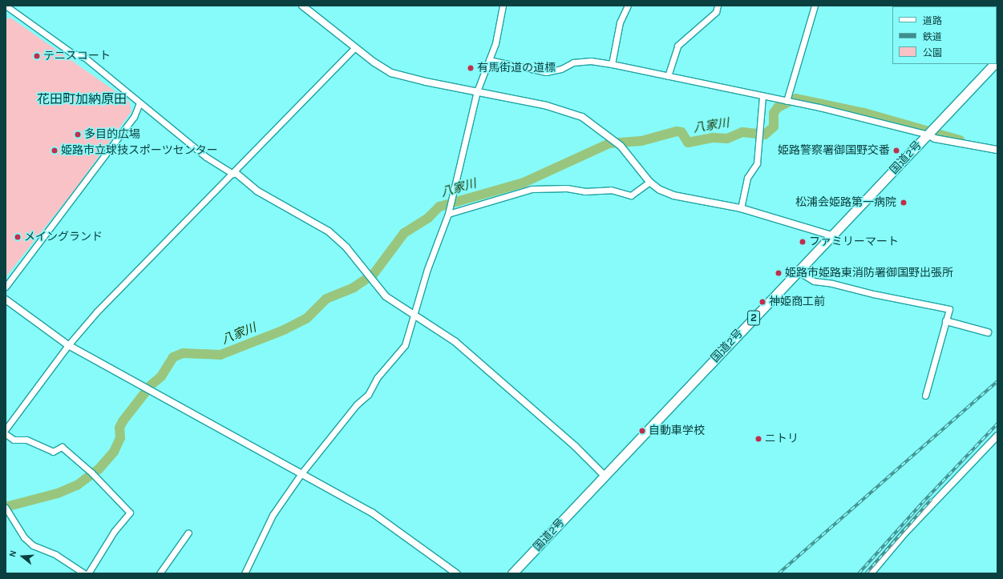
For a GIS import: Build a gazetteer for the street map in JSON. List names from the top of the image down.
{
  "streets": {
    "highway": ["国道2号", "2"]
  },
  "districts": ["花田町加納原田"],
  "water": ["八家川"],
  "places": [
    "テニスコート",
    "有馬街道の道標",
    "多目的広場",
    "姫路市立球技スポーツセンター",
    "姫路警察署御国野交番",
    "松浦会姫路第一病院",
    "メイングランド",
    "ファミリーマート",
    "姫路市姫路東消防署御国野出張所",
    "神姫商工前",
    "自動車学校",
    "ニトリ"
  ],
  "legend": ["道路", "鉄道", "公園"],
  "north": "left"
}
